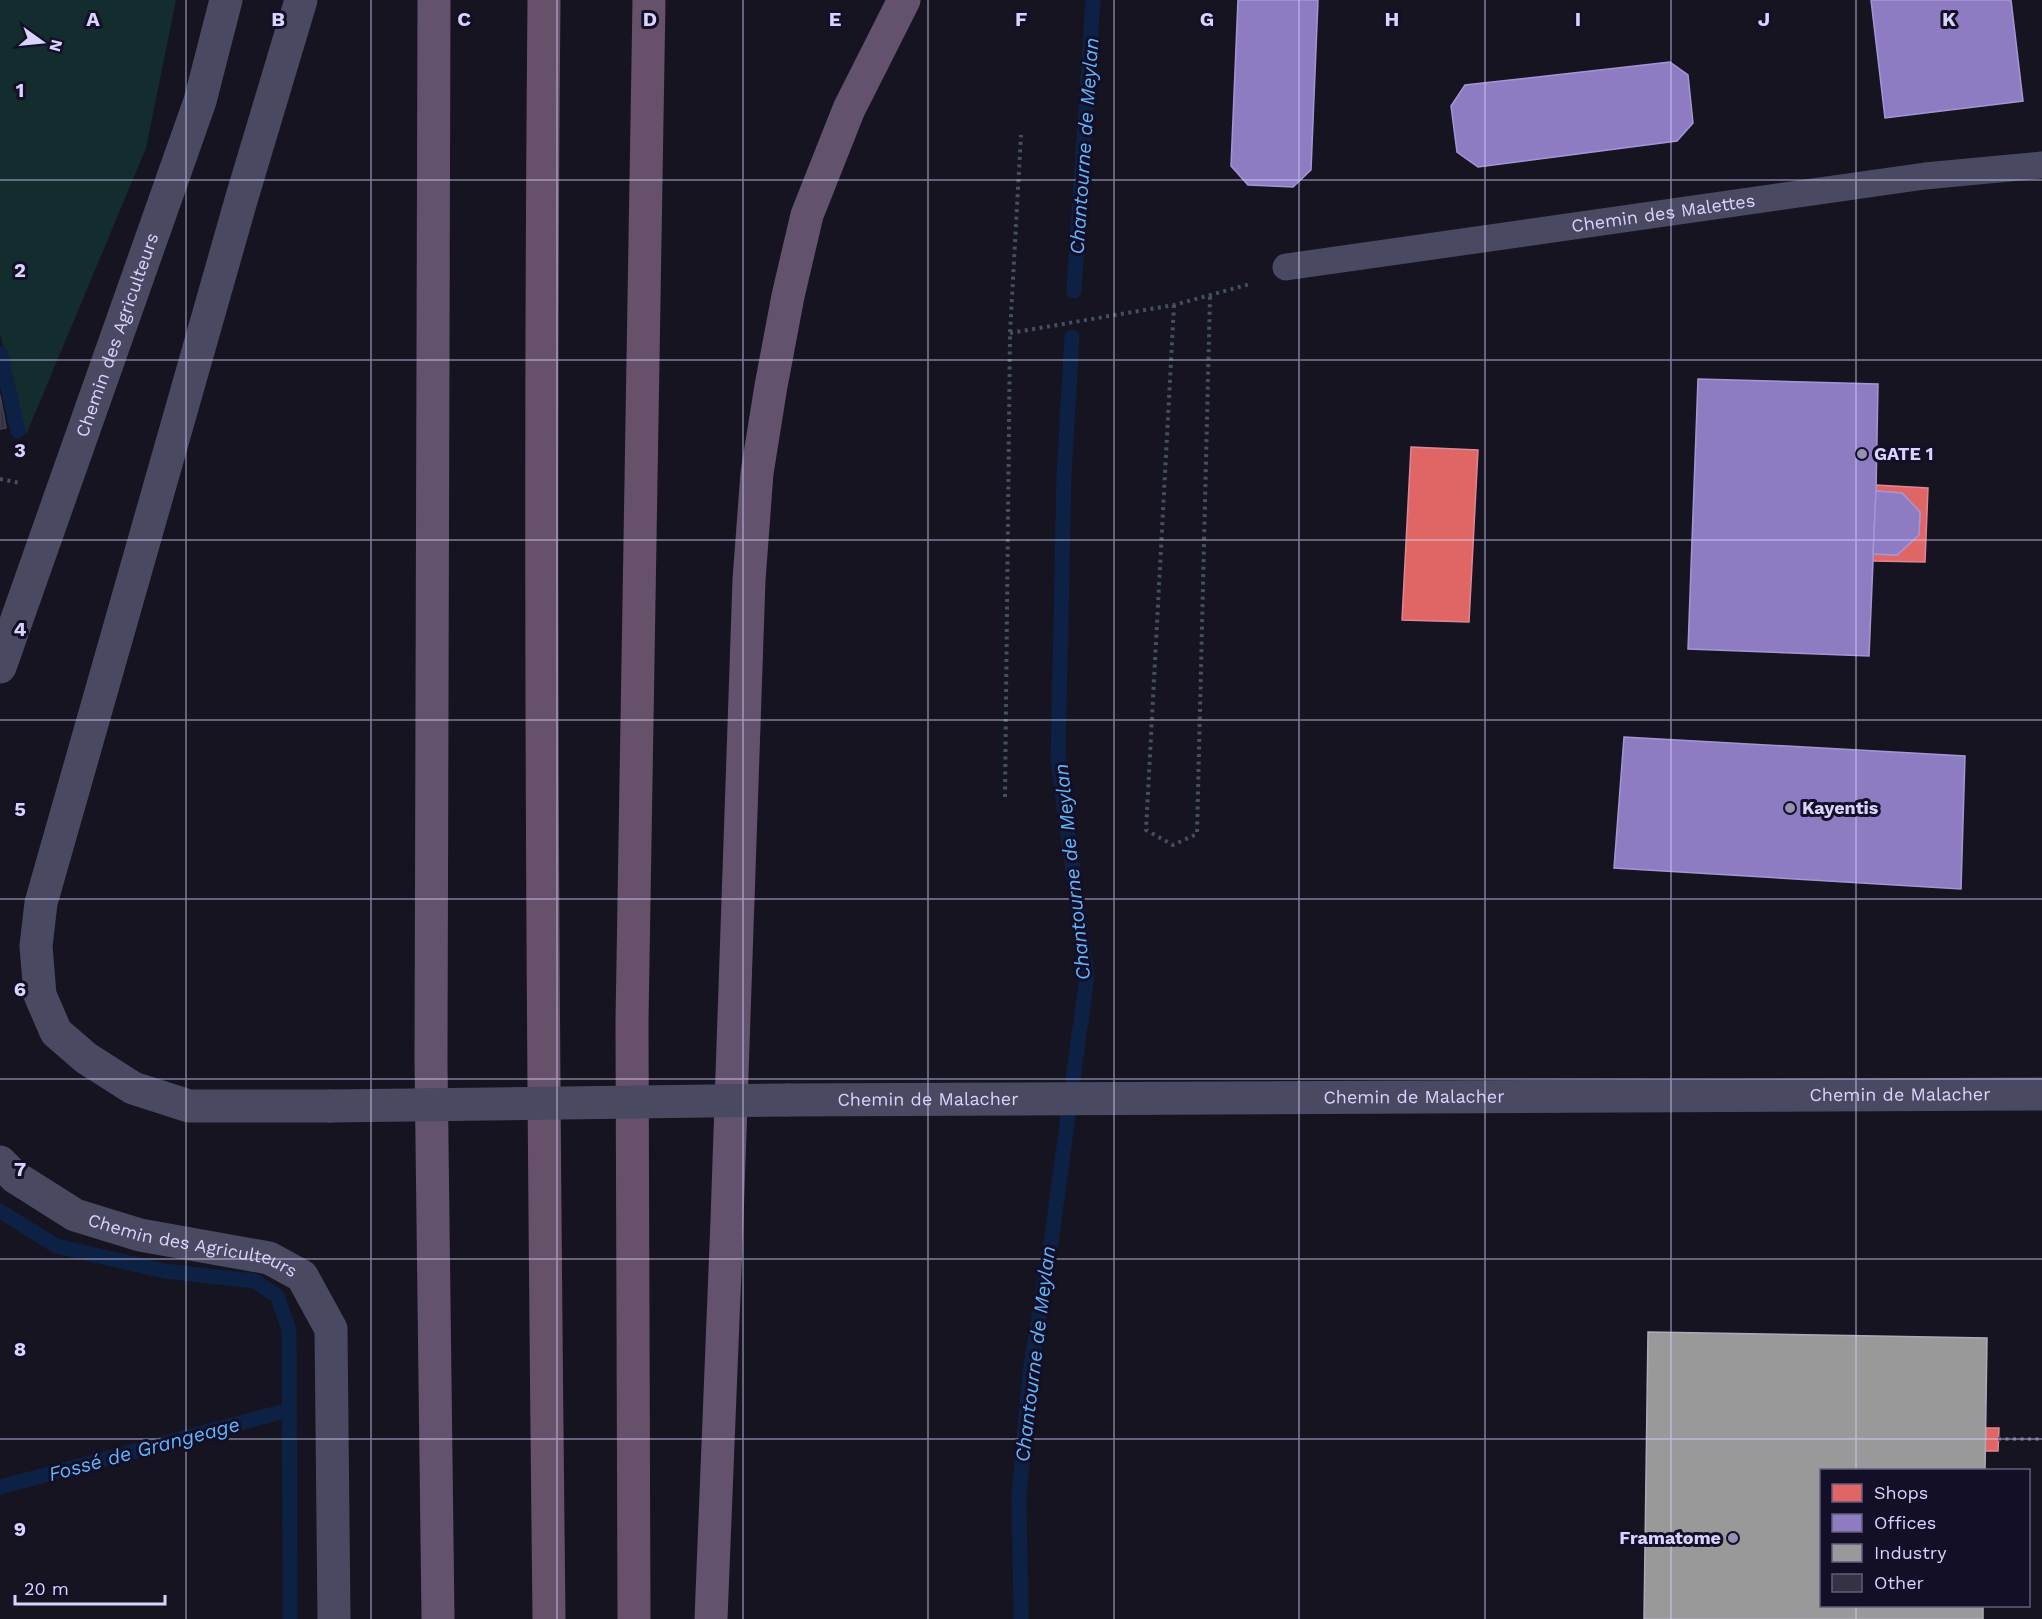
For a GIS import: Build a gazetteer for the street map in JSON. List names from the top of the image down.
{
  "streets": {
    "street": ["Chemin des Agriculteurs", "Chemin de Malacher"],
    "lane": ["Chemin des Malettes"]
  },
  "water": ["Chantourne de Meylan", "Fossé de Grangeage"],
  "places": ["GATE 1", "Kayentis", "Framatome"],
  "legend": [
    "Shops",
    "Offices",
    "Industry",
    "Other"
  ],
  "scale_bar": "20 m",
  "north": "right",
  "grid": {
    "columns": [
      "A",
      "B",
      "C",
      "D",
      "E",
      "F",
      "G",
      "H",
      "I",
      "J",
      "K"
    ],
    "rows": [
      "1",
      "2",
      "3",
      "4",
      "5",
      "6",
      "7",
      "8",
      "9"
    ]
  }
}
